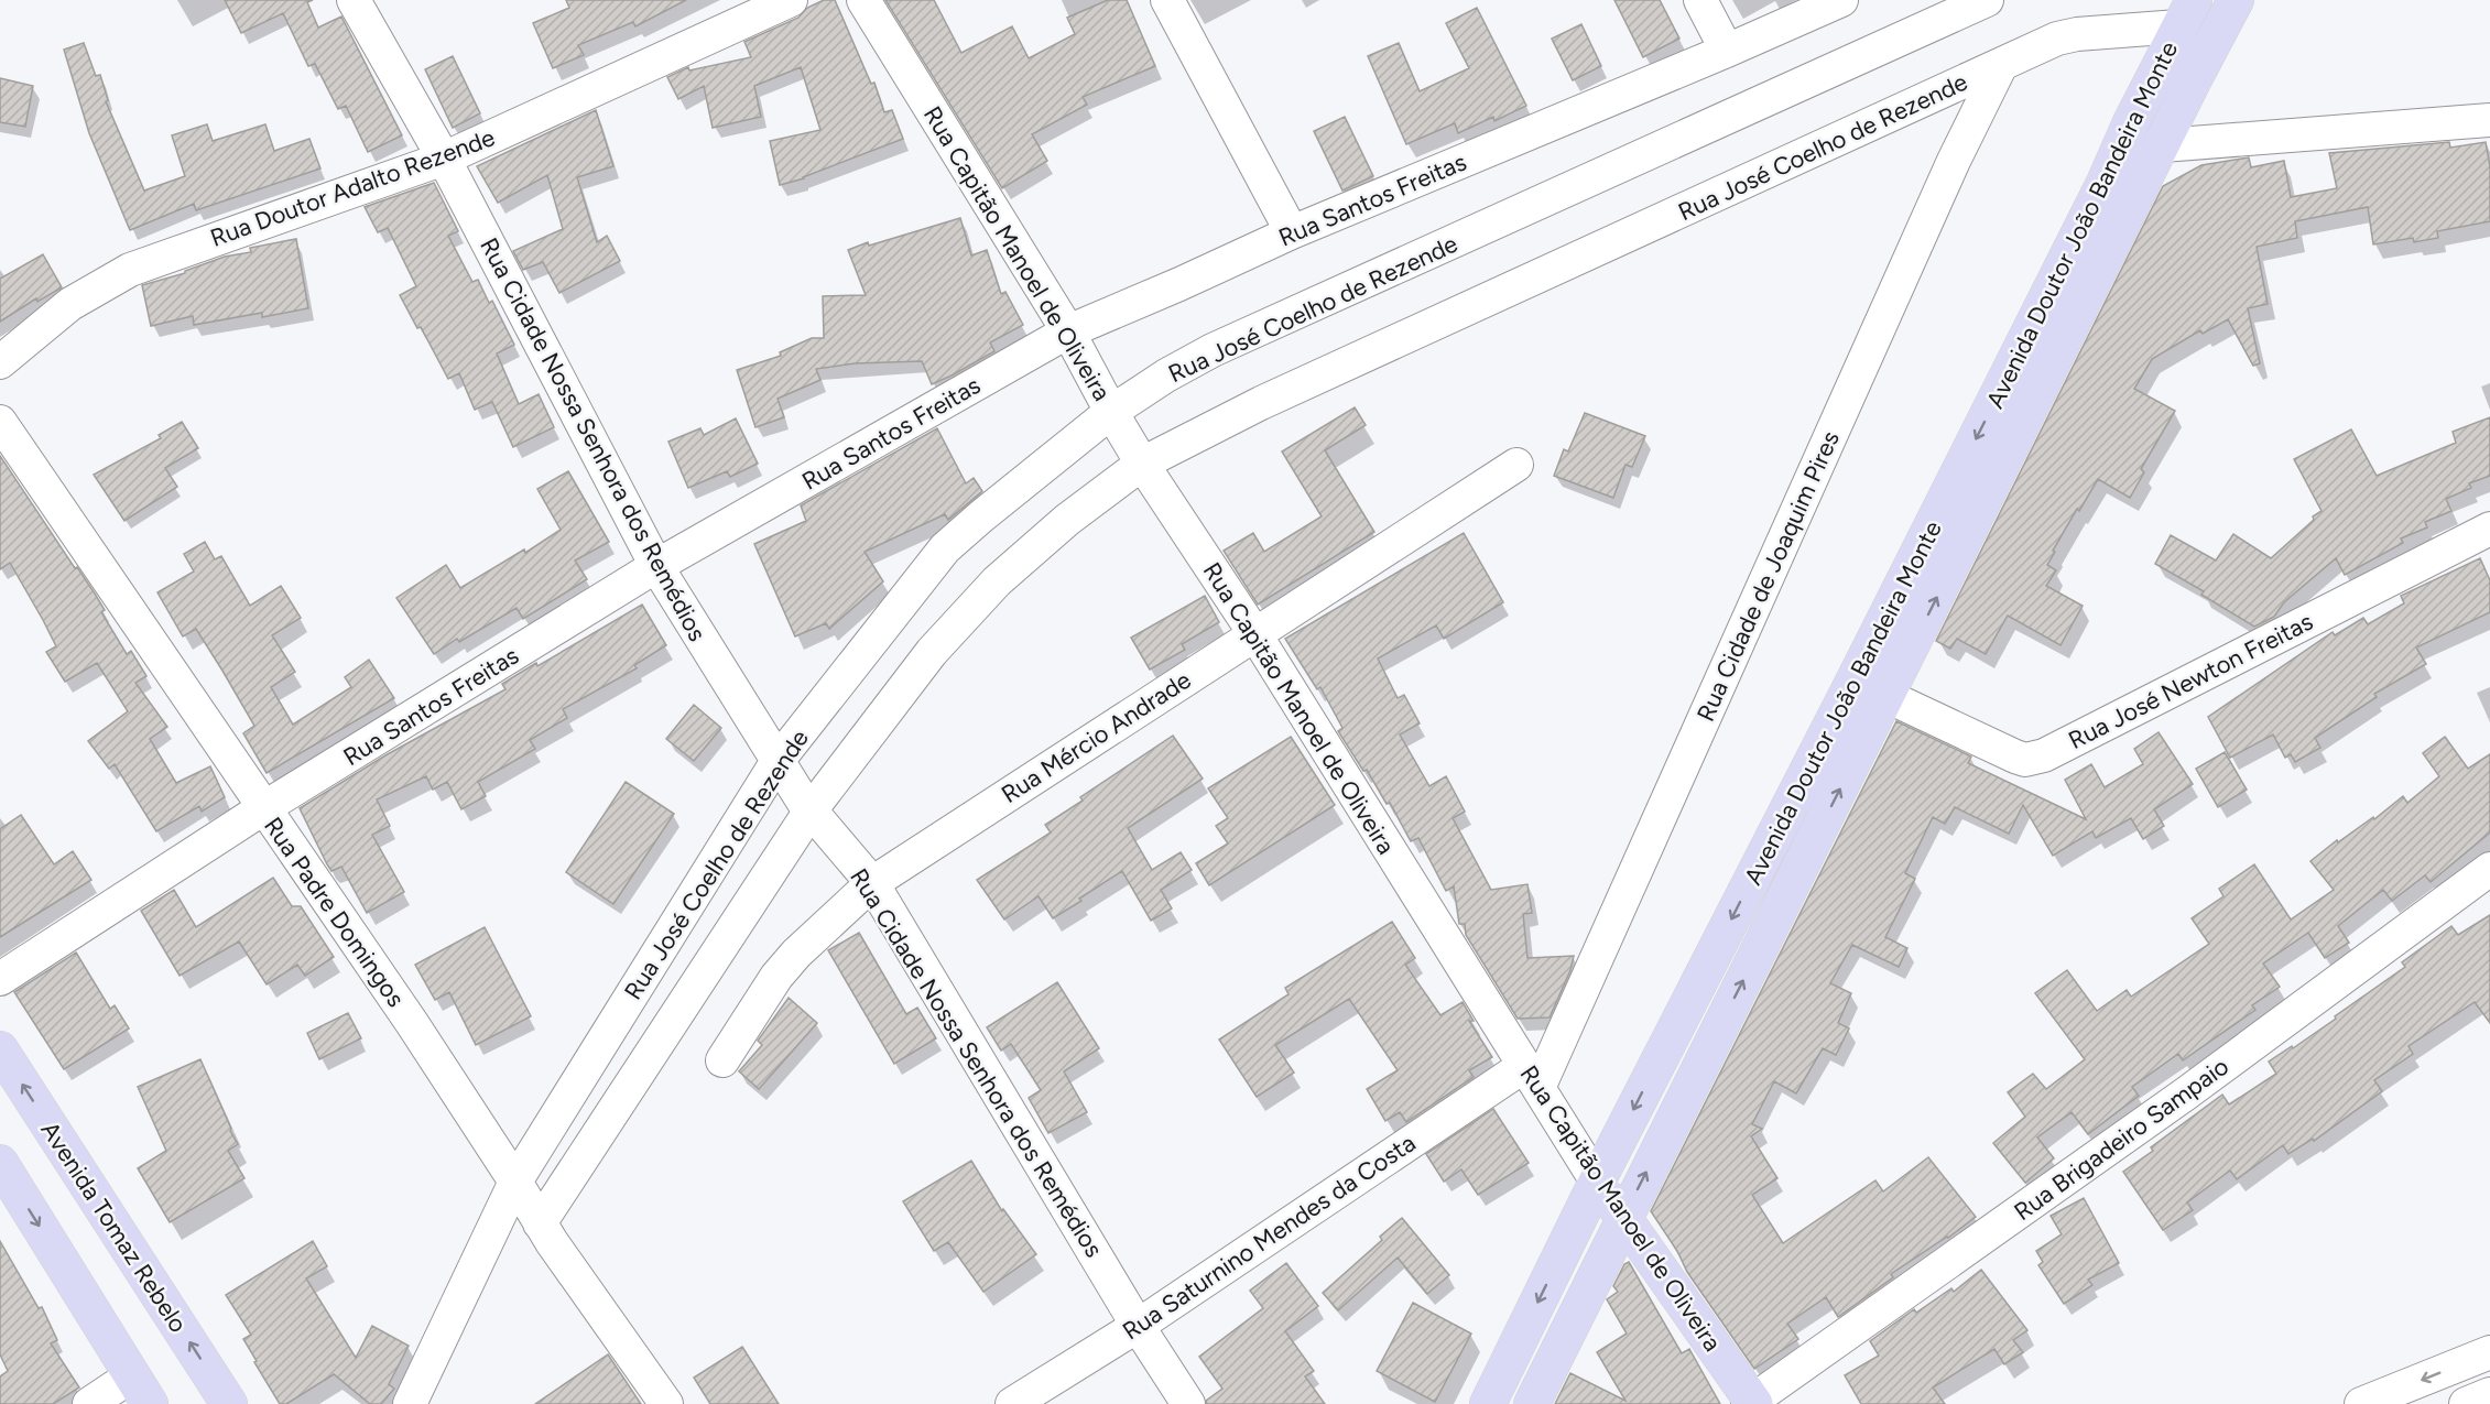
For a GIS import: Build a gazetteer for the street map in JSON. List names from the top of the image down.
{
  "streets": {
    "main road": ["Avenida Doutor João Bandeira Monte", "Rua Capitão Manoel de Oliveira", "Avenida Tomaz Rebelo"],
    "street": [
      "Rua José Coelho de Rezende",
      "Rua Doutor Adalto Rezende",
      "Rua Santos Freitas",
      "Rua Cidade Nossa Senhora dos Remédios",
      "Rua Cidade de Joaquim Pires",
      "Rua José Newton Freitas",
      "Rua Mércio Andrade",
      "Rua Padre Domingos",
      "Rua Brigadeiro Sampaio",
      "Rua Saturnino Mendes da Costa"
    ]
  },
  "crossings": [
    ["Rua José Coelho de Rezende", "Avenida Doutor João Bandeira Monte"],
    ["Rua José Coelho de Rezende", "Rua Capitão Manoel de Oliveira"],
    ["Rua José Coelho de Rezende", "Rua Cidade Nossa Senhora dos Remédios"],
    ["Rua José Coelho de Rezende", "Rua Cidade de Joaquim Pires"],
    ["Rua José Coelho de Rezende", "Rua Padre Domingos"],
    ["Rua Doutor Adalto Rezende", "Rua Cidade Nossa Senhora dos Remédios"],
    ["Rua Santos Freitas", "Rua Capitão Manoel de Oliveira"],
    ["Rua Santos Freitas", "Rua Cidade Nossa Senhora dos Remédios"],
    ["Rua Santos Freitas", "Rua Padre Domingos"],
    ["Avenida Doutor João Bandeira Monte", "Rua Capitão Manoel de Oliveira"],
    ["Avenida Doutor João Bandeira Monte", "Rua José Newton Freitas"],
    ["Rua Capitão Manoel de Oliveira", "Rua Cidade de Joaquim Pires"],
    ["Rua Capitão Manoel de Oliveira", "Rua Mércio Andrade"],
    ["Rua Capitão Manoel de Oliveira", "Rua Brigadeiro Sampaio"],
    ["Rua Capitão Manoel de Oliveira", "Rua Saturnino Mendes da Costa"],
    ["Rua Cidade Nossa Senhora dos Remédios", "Rua Mércio Andrade"],
    ["Rua Cidade Nossa Senhora dos Remédios", "Rua Saturnino Mendes da Costa"],
    ["Rua Cidade de Joaquim Pires", "Rua Saturnino Mendes da Costa"]
  ]
}
